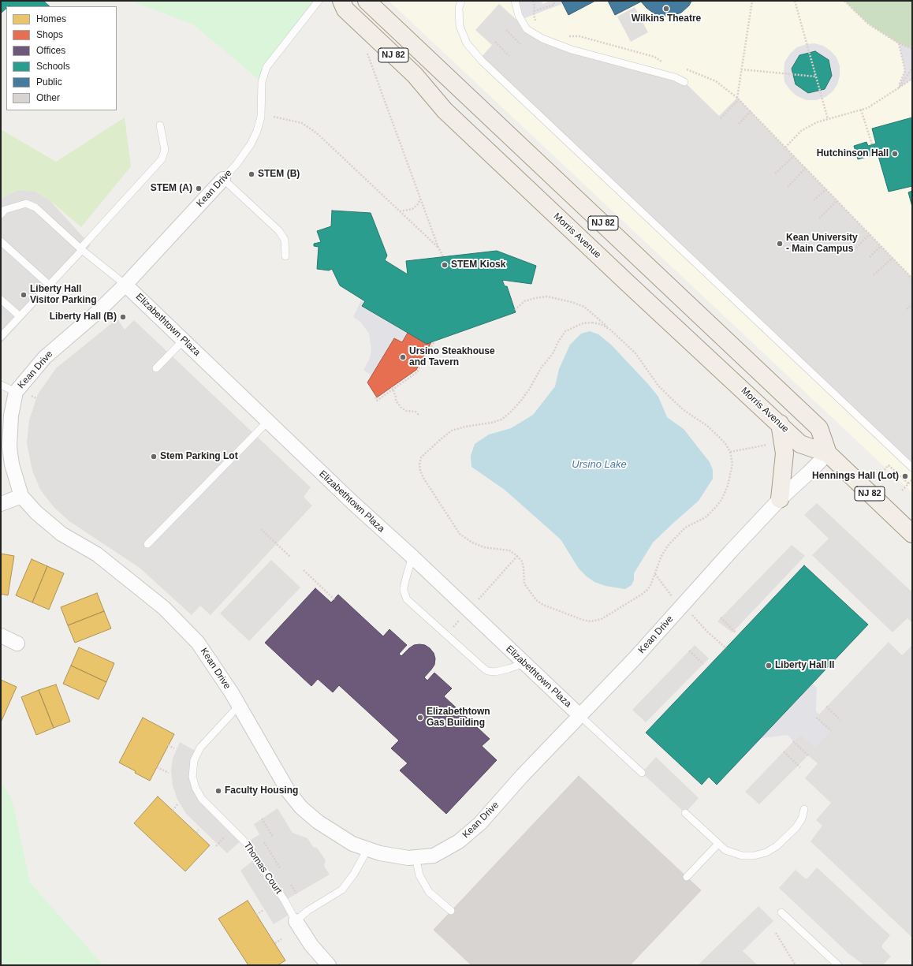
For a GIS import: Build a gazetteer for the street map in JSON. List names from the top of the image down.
{
  "streets": {
    "main road": ["NJ 82", "Morris Avenue"],
    "street": ["Kean Drive", "Elizabethtown Plaza"],
    "lane": ["Thomas Court"]
  },
  "crossings": [
    ["Kean Drive", "Morris Avenue"],
    ["Kean Drive", "Elizabethtown Plaza"],
    ["Kean Drive", "Thomas Court"]
  ],
  "water": ["Ursino Lake"],
  "places": [
    "Wilkins Theatre",
    "Hutchinson Hall",
    "STEM (B)",
    "STEM (A)",
    "Kean University - Main Campus",
    "STEM Kiosk",
    "Liberty Hall Visitor Parking",
    "Liberty Hall (B)",
    "Ursino Steakhouse and Tavern",
    "Stem Parking Lot",
    "Hennings Hall (Lot)",
    "Liberty Hall II",
    "Elizabethtown Gas Building",
    "Faculty Housing"
  ],
  "legend": [
    "Homes",
    "Shops",
    "Offices",
    "Schools",
    "Public",
    "Other"
  ]
}
